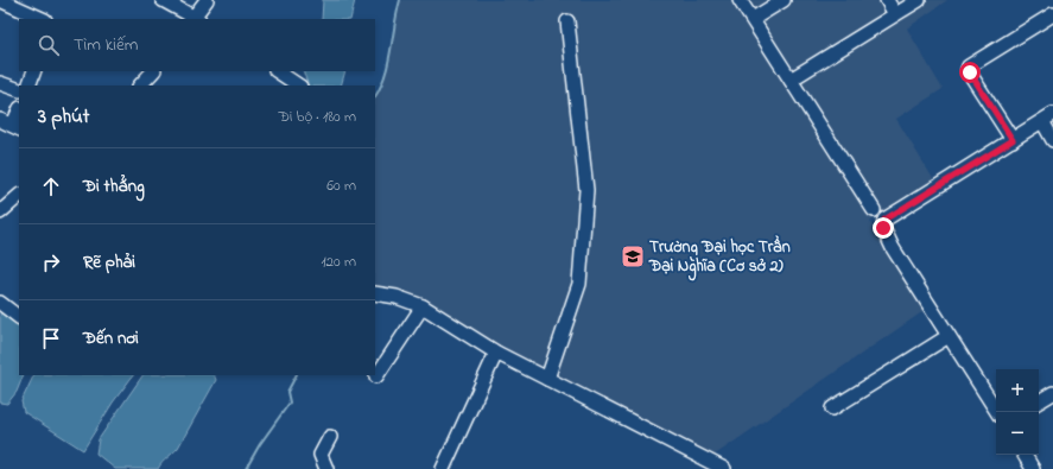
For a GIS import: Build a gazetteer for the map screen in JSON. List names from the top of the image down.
{
  "places": {
    "school or university": ["Trường Đại học Trần Đại Nghĩa (Cơ sở 2)"]
  },
  "page": {
    "search": "Tìm kiếm",
    "heading": ["3 phút", "Đi bộ · 180 m"],
    "list": [
      ["Đi thẳng", "60 m"],
      ["Rẽ phải", "120 m"],
      "Đến nơi"
    ],
    "map_buttons": ["+", "−"]
  }
}
